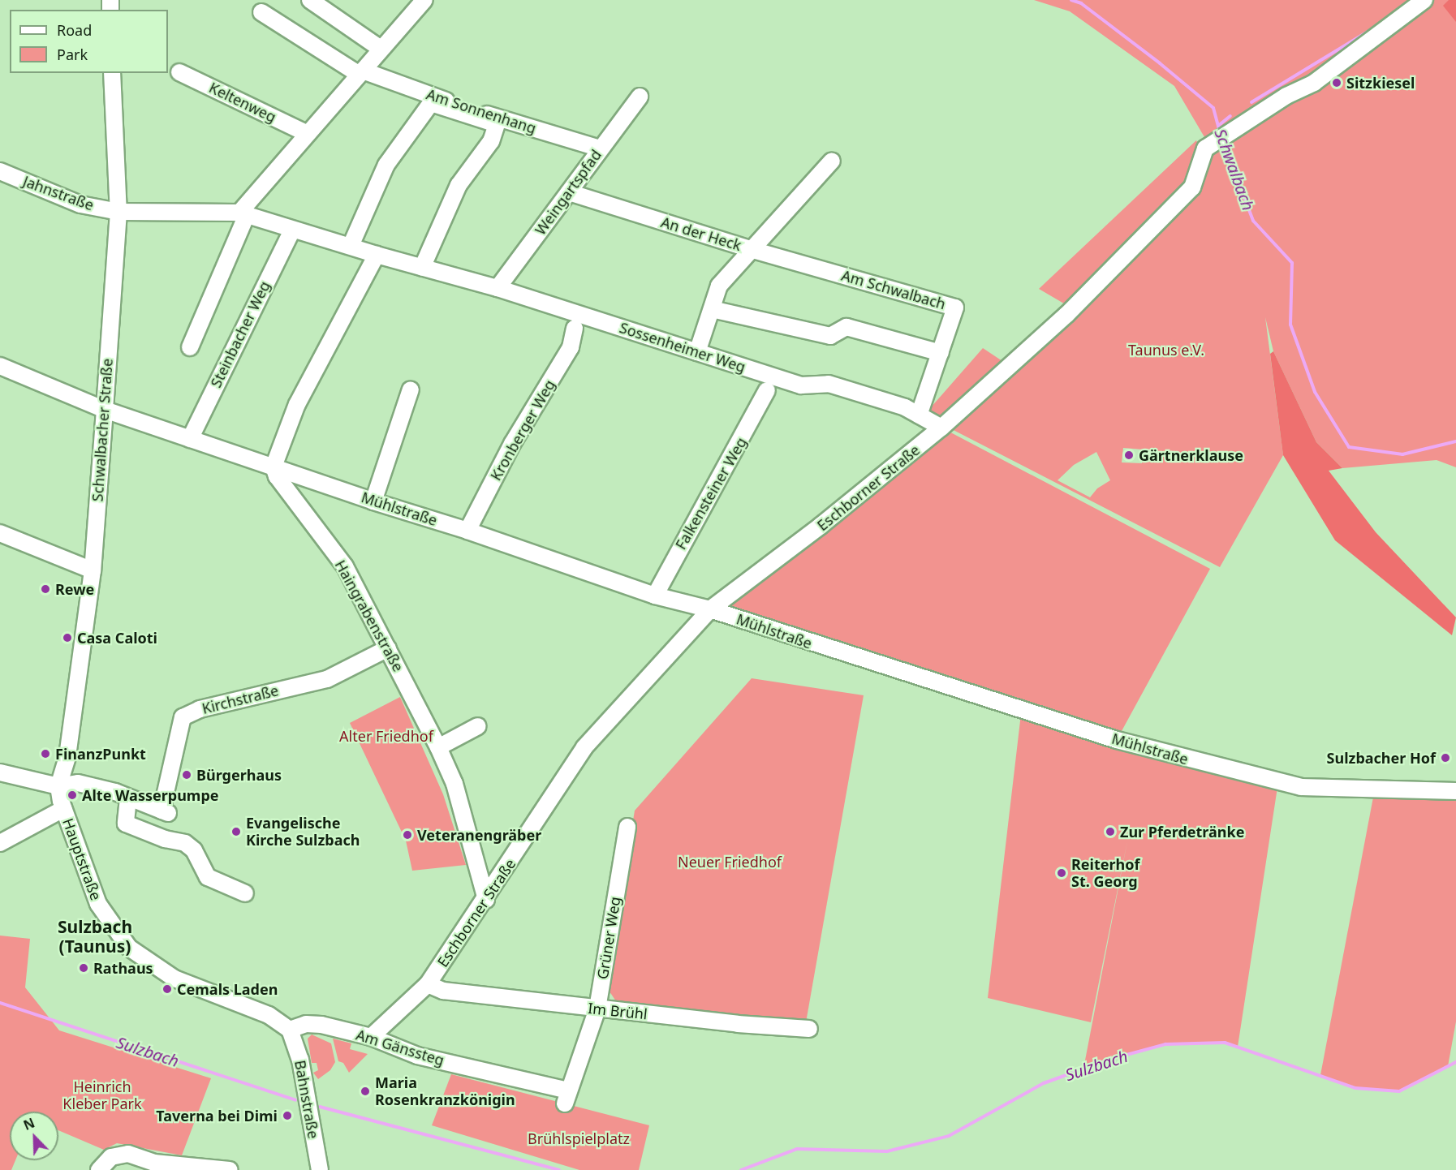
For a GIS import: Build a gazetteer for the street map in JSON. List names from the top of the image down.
{
  "streets": {
    "street": [
      "Keltenweg",
      "Am Sonnenhang",
      "Weingartspfad",
      "Jahnstraße",
      "An der Heck",
      "Am Schwalbach",
      "Steinbacher Weg",
      "Sossenheimer Weg",
      "Schwalbacher Straße",
      "Kronberger Weg",
      "Eschborner Straße",
      "Falkensteiner Weg",
      "Mühlstraße",
      "Haingrabenstraße",
      "Kirchstraße",
      "Hauptstraße",
      "Grüner Weg",
      "Im Brühl",
      "Am Gänssteg",
      "Bahnstraße"
    ]
  },
  "crossings": [
    ["Am Sonnenhang", "Weingartspfad"],
    ["Weingartspfad", "An der Heck"],
    ["Weingartspfad", "Sossenheimer Weg"],
    ["Jahnstraße", "Sossenheimer Weg"],
    ["Jahnstraße", "Schwalbacher Straße"],
    ["An der Heck", "Am Schwalbach"],
    ["An der Heck", "Sossenheimer Weg"],
    ["Am Schwalbach", "Sossenheimer Weg"],
    ["Steinbacher Weg", "Sossenheimer Weg"],
    ["Steinbacher Weg", "Mühlstraße"],
    ["Sossenheimer Weg", "Schwalbacher Straße"],
    ["Sossenheimer Weg", "Eschborner Straße"],
    ["Schwalbacher Straße", "Mühlstraße"],
    ["Schwalbacher Straße", "Hauptstraße"],
    ["Kronberger Weg", "Mühlstraße"],
    ["Eschborner Straße", "Mühlstraße"],
    ["Eschborner Straße", "Haingrabenstraße"],
    ["Eschborner Straße", "Im Brühl"],
    ["Eschborner Straße", "Am Gänssteg"],
    ["Falkensteiner Weg", "Mühlstraße"],
    ["Mühlstraße", "Haingrabenstraße"],
    ["Haingrabenstraße", "Kirchstraße"],
    ["Hauptstraße", "Am Gänssteg"],
    ["Hauptstraße", "Bahnstraße"],
    ["Grüner Weg", "Im Brühl"],
    ["Grüner Weg", "Am Gänssteg"],
    ["Am Gänssteg", "Bahnstraße"]
  ],
  "districts": ["Sulzbach (Taunus)"],
  "water": ["Schwalbach", "Sulzbach"],
  "parks": [
    "Taunus e.V.",
    "Alter Friedhof",
    "Neuer Friedhof",
    "Heinrich Kleber Park",
    "Brühlspielplatz"
  ],
  "places": [
    "Sitzkiesel",
    "Gärtnerklause",
    "Rewe",
    "Casa Caloti",
    "FinanzPunkt",
    "Sulzbacher Hof",
    "Bürgerhaus",
    "Alte Wasserpumpe",
    "Evangelische Kirche Sulzbach",
    "Zur Pferdetränke",
    "Veteranengräber",
    "Reiterhof St. Georg",
    "Rathaus",
    "Cemals Laden",
    "Maria Rosenkranzkönigin",
    "Taverna bei Dimi"
  ],
  "legend": ["Road", "Park"],
  "north": "top left"
}
